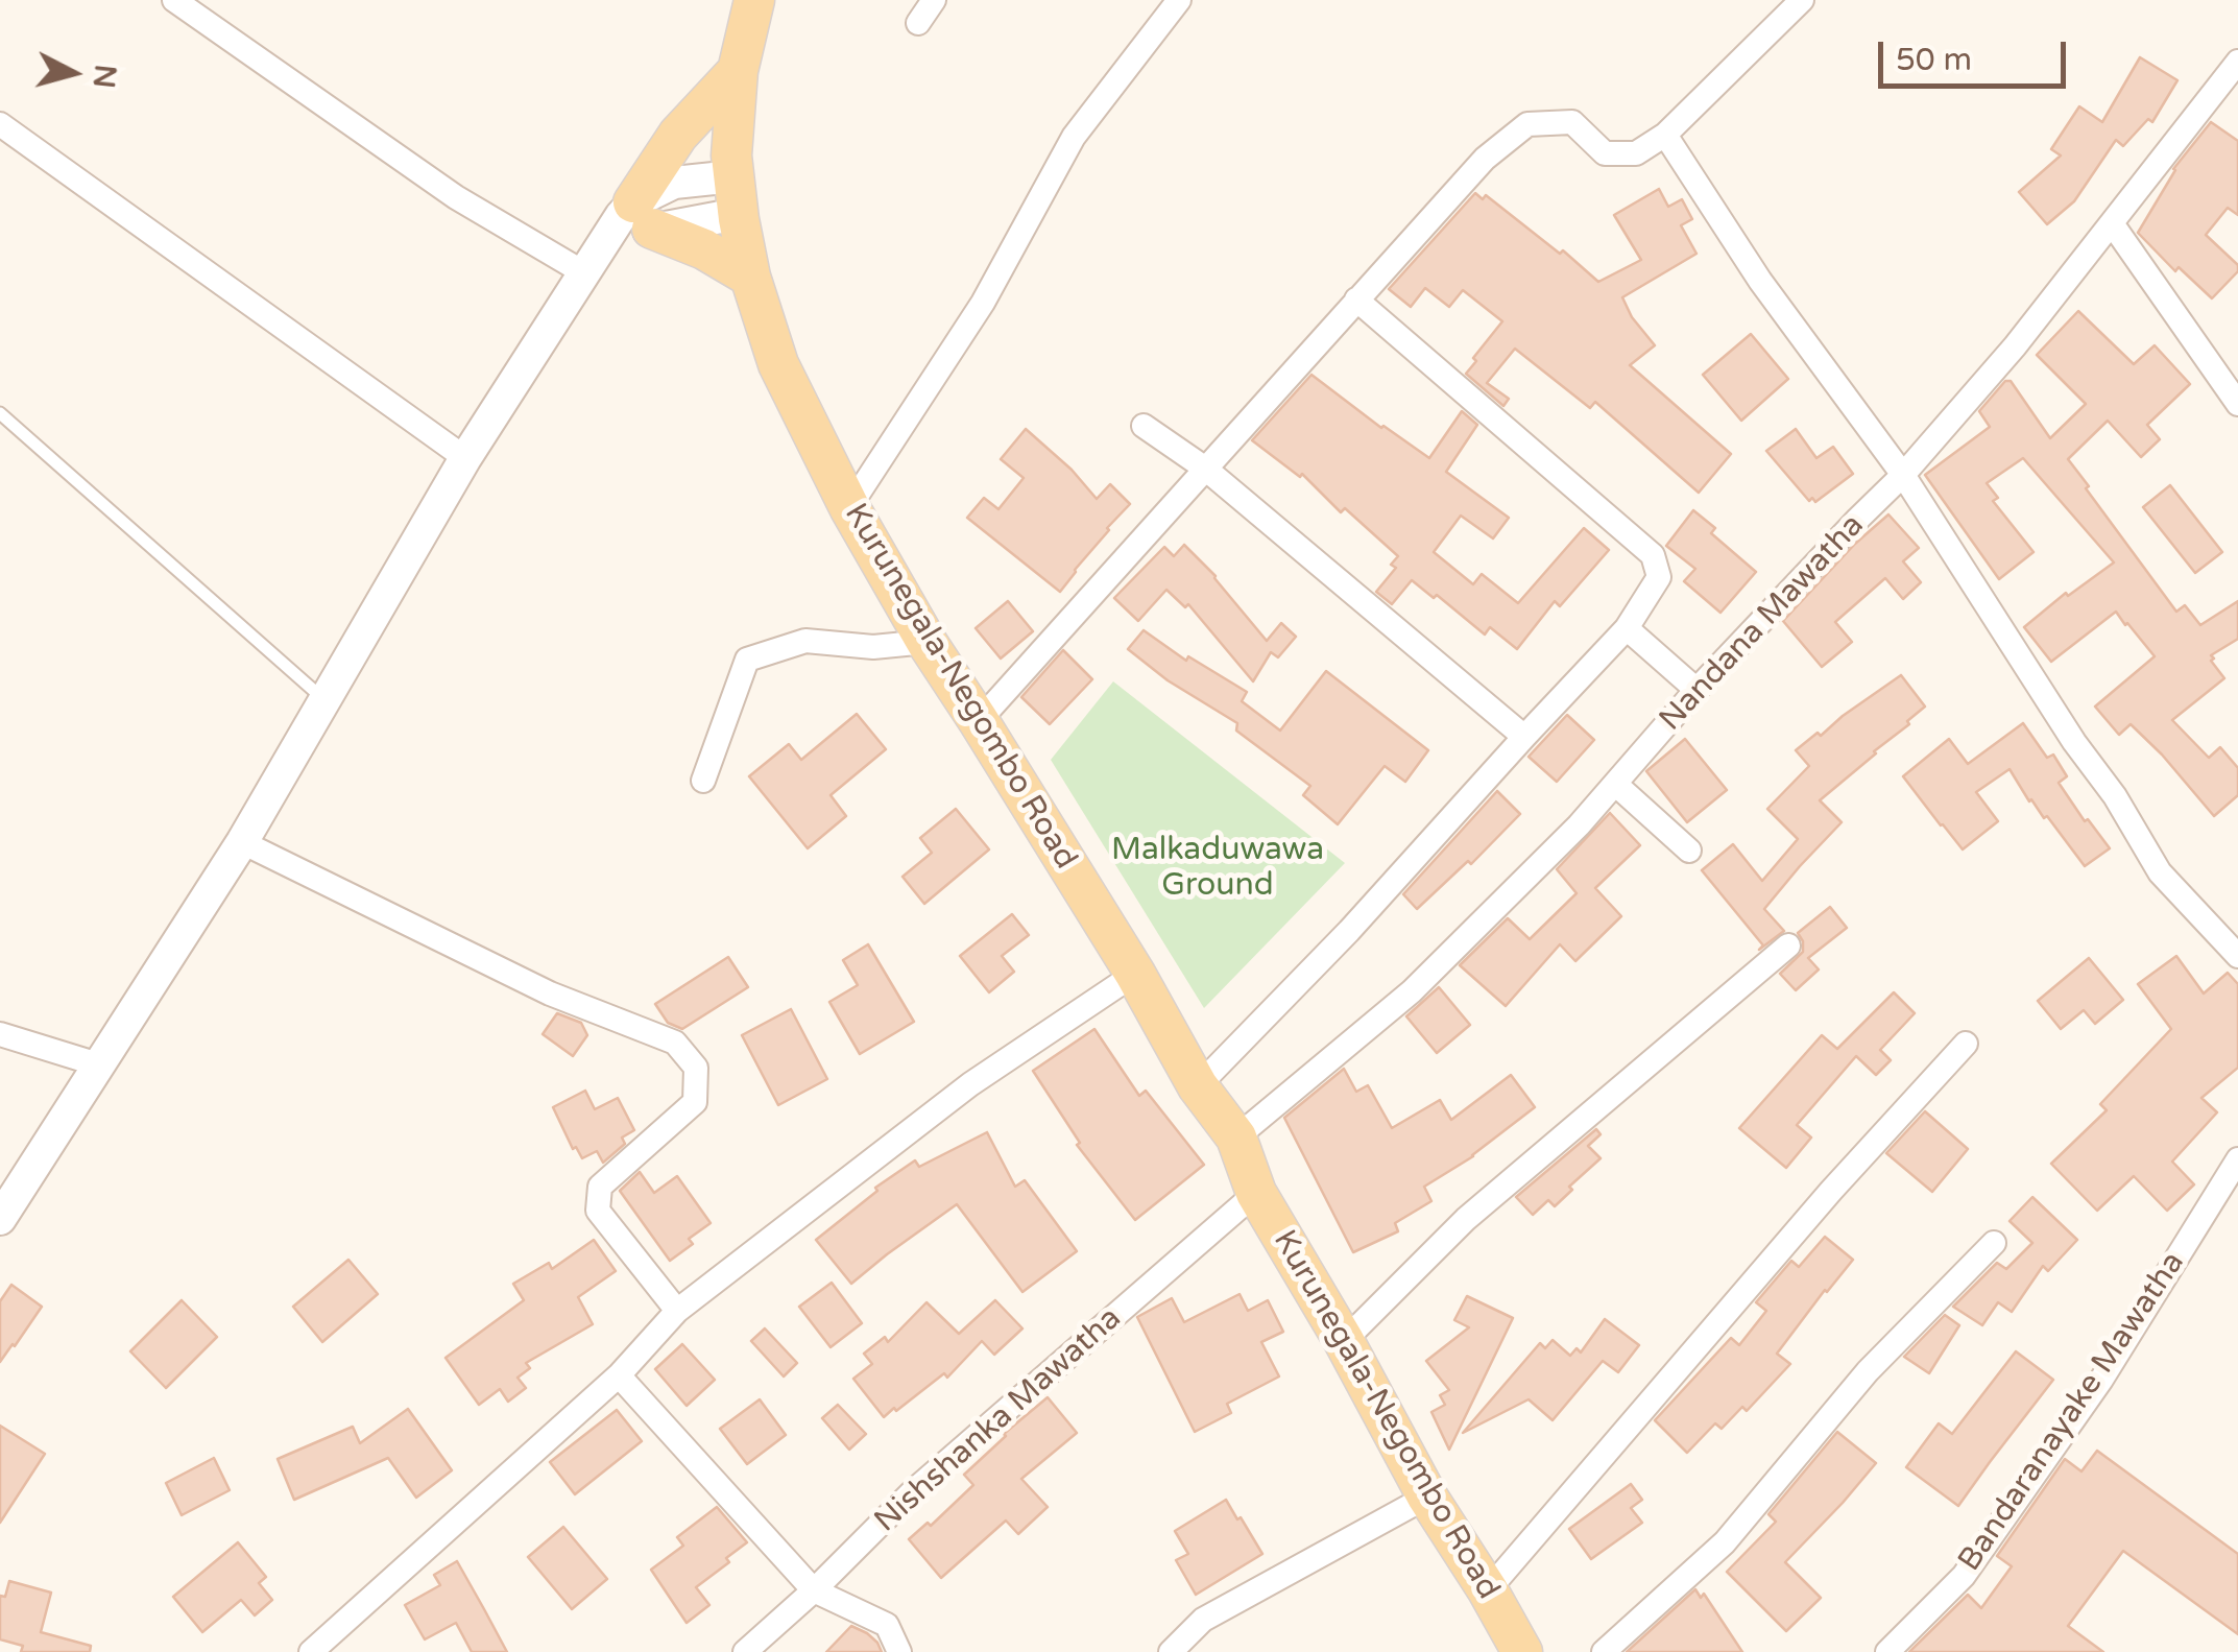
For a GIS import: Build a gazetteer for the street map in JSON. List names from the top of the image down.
{
  "streets": {
    "main road": ["Kurunegala-Negombo Road"],
    "street": ["Nandana Mawatha", "Bandaranayake Mawatha", "Nishshanka Mawatha"]
  },
  "crossings": [
    ["Nandana Mawatha", "Kurunegala-Negombo Road"],
    ["Kurunegala-Negombo Road", "Nishshanka Mawatha"]
  ],
  "parks": ["Malkaduwawa Ground"],
  "scale_bar": "50 m",
  "north": "right"
}
